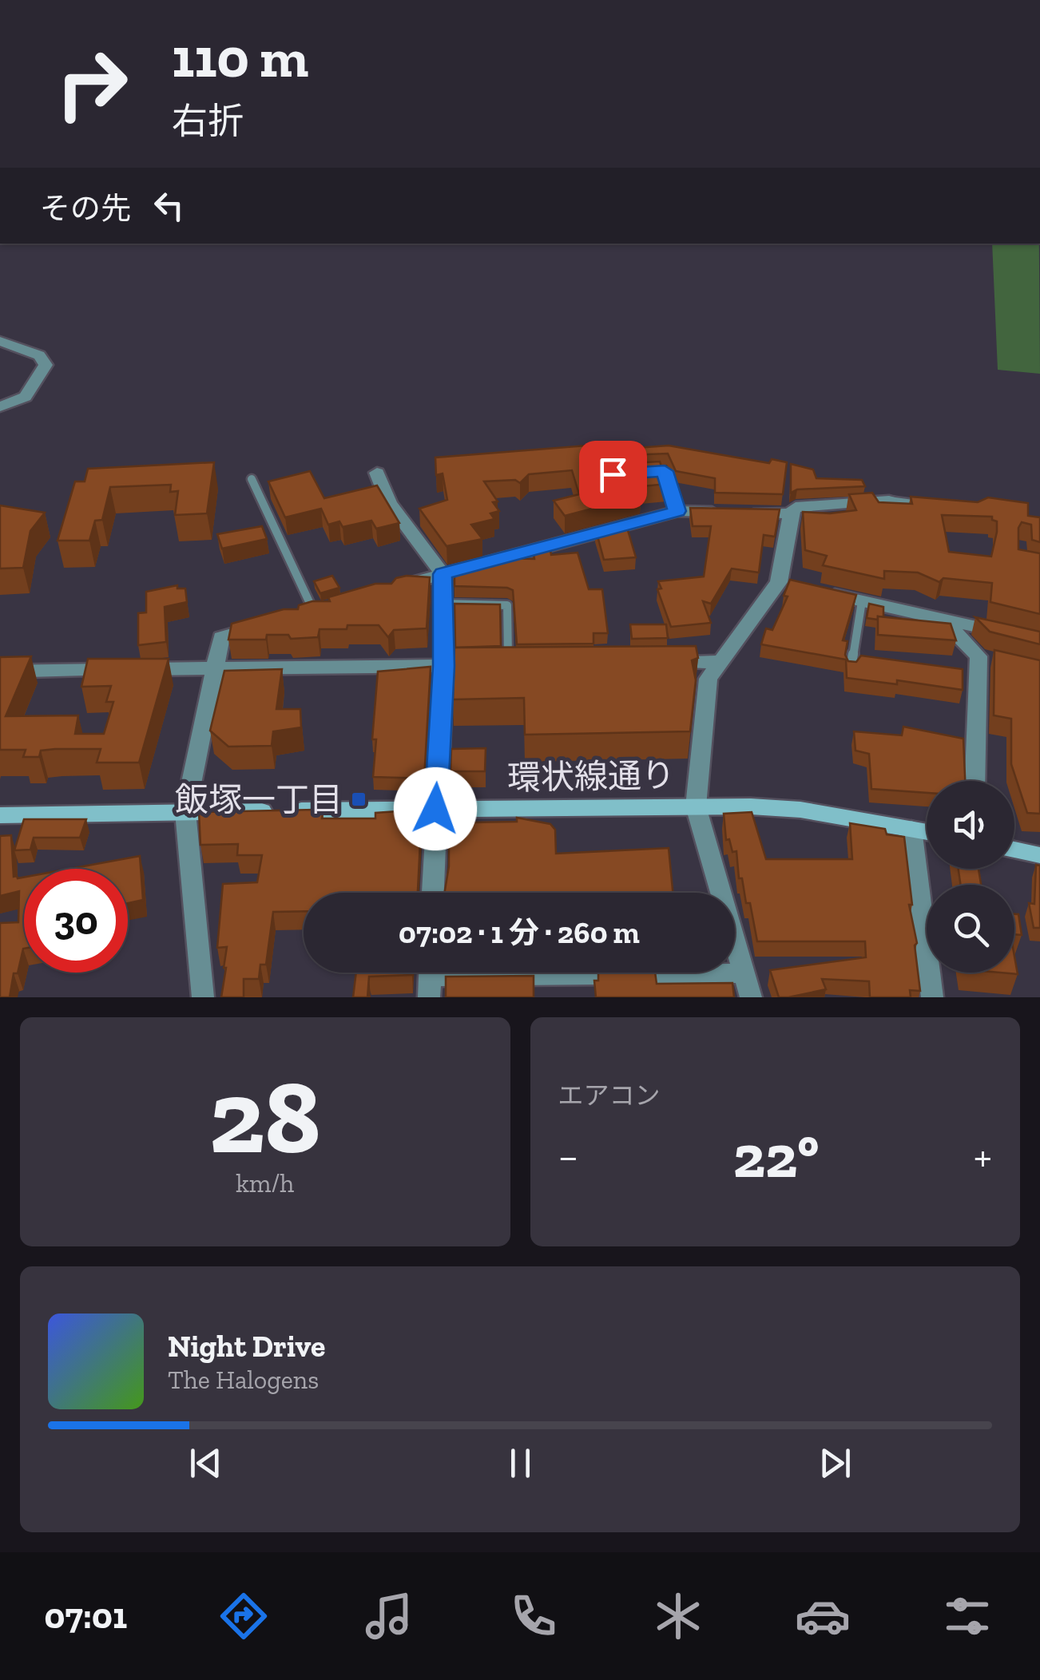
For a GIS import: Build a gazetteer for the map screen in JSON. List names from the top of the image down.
{
  "streets": {
    "street": ["環状線通り"]
  },
  "places": {
    "transit": ["飯塚一丁目"]
  },
  "page": {
    "turn": ["110 m", "右折"],
    "then": "その先",
    "limit": "30",
    "trip": "07:02 · 1 分 · 260 m",
    "tile": [
      ["28", "km/h"],
      "エアコン"
    ],
    "heat": ["−", "22°", "+"],
    "song": ["Night Drive", "The Halogens"],
    "tabs": "07:01"
  }
}
